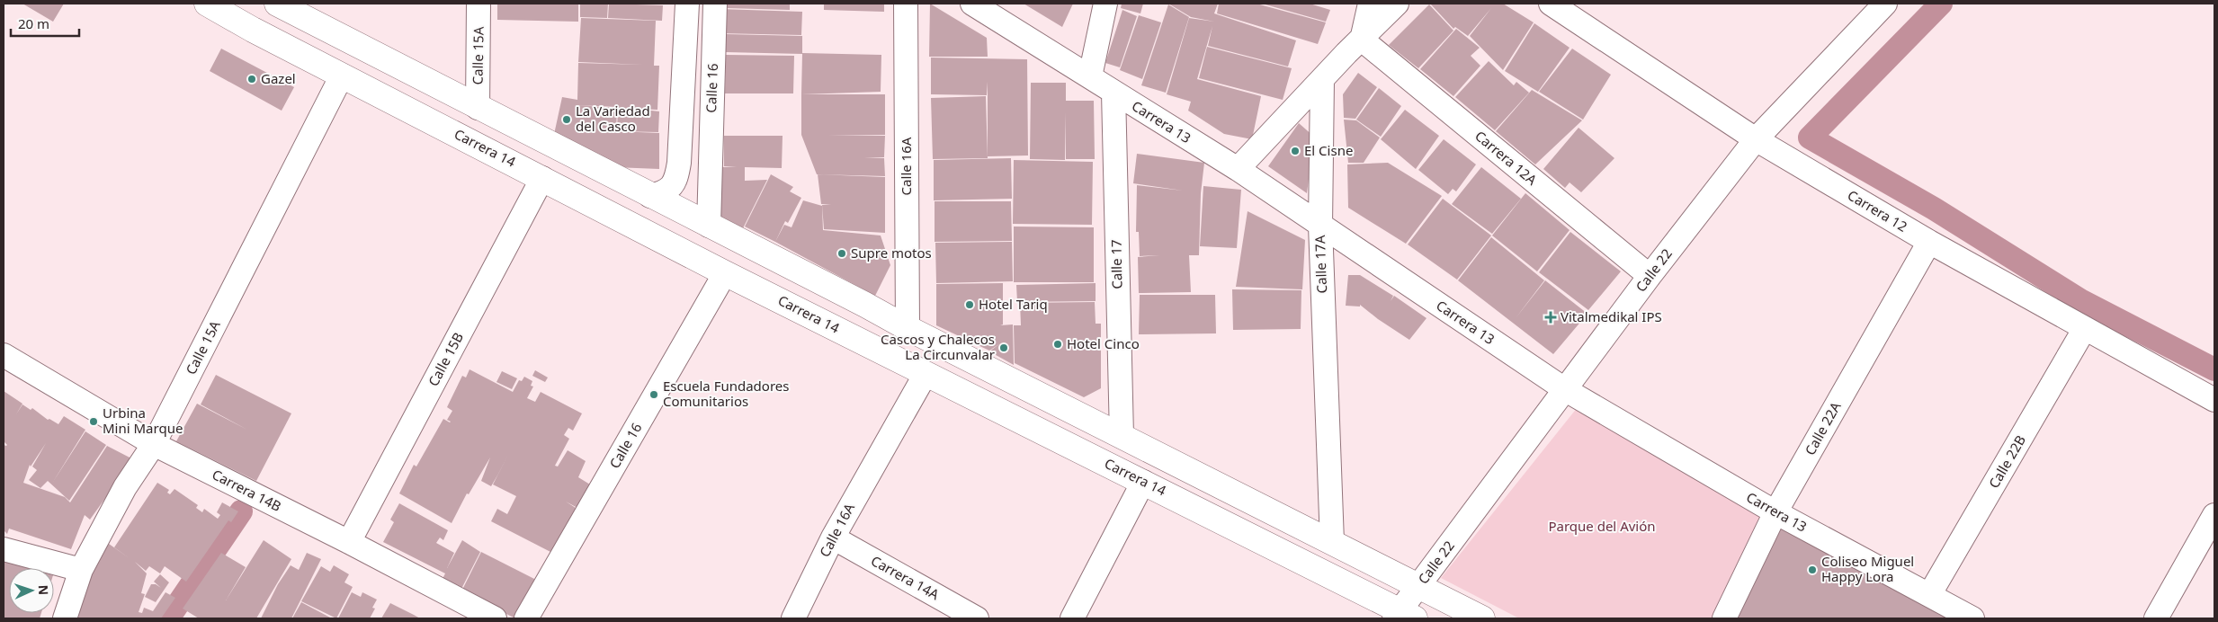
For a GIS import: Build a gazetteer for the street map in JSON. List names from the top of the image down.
{
  "streets": {
    "main road": ["Carrera 14"],
    "street": [
      "Calle 15A",
      "Calle 16",
      "Carrera 13",
      "Carrera 12A",
      "Calle 16A",
      "Carrera 12",
      "Calle 17",
      "Calle 17A",
      "Calle 22",
      "Calle 15B",
      "Calle 22A",
      "Calle 22B",
      "Carrera 14B",
      "Carrera 14A"
    ]
  },
  "crossings": [
    ["Calle 15A", "Carrera 14"],
    ["Calle 15A", "Carrera 14B"],
    ["Calle 16", "Carrera 14"],
    ["Carrera 13", "Calle 17"],
    ["Carrera 13", "Calle 17A"],
    ["Carrera 13", "Calle 22"],
    ["Carrera 13", "Calle 22A"],
    ["Carrera 13", "Calle 22B"],
    ["Carrera 14", "Calle 16A"],
    ["Carrera 14", "Calle 22"],
    ["Carrera 14", "Calle 15B"],
    ["Carrera 12A", "Calle 22"],
    ["Calle 16A", "Carrera 14A"],
    ["Carrera 12", "Calle 22"],
    ["Carrera 12", "Calle 22A"],
    ["Carrera 12", "Calle 22B"],
    ["Calle 15B", "Carrera 14B"]
  ],
  "parks": ["Parque del Avión"],
  "places": {
    "other": [
      "Gazel",
      "La Variedad del Casco",
      "El Cisne",
      "Supre motos",
      "Hotel Tariq",
      "Hotel Cinco",
      "Cascos y Chalecos La Circunvalar",
      "Escuela Fundadores Comunitarios",
      "Urbina Mini Marque",
      "Coliseo Miguel Happy Lora"
    ],
    "health": ["Vitalmedikal IPS"]
  },
  "scale_bar": "20 m",
  "north": "right"
}
